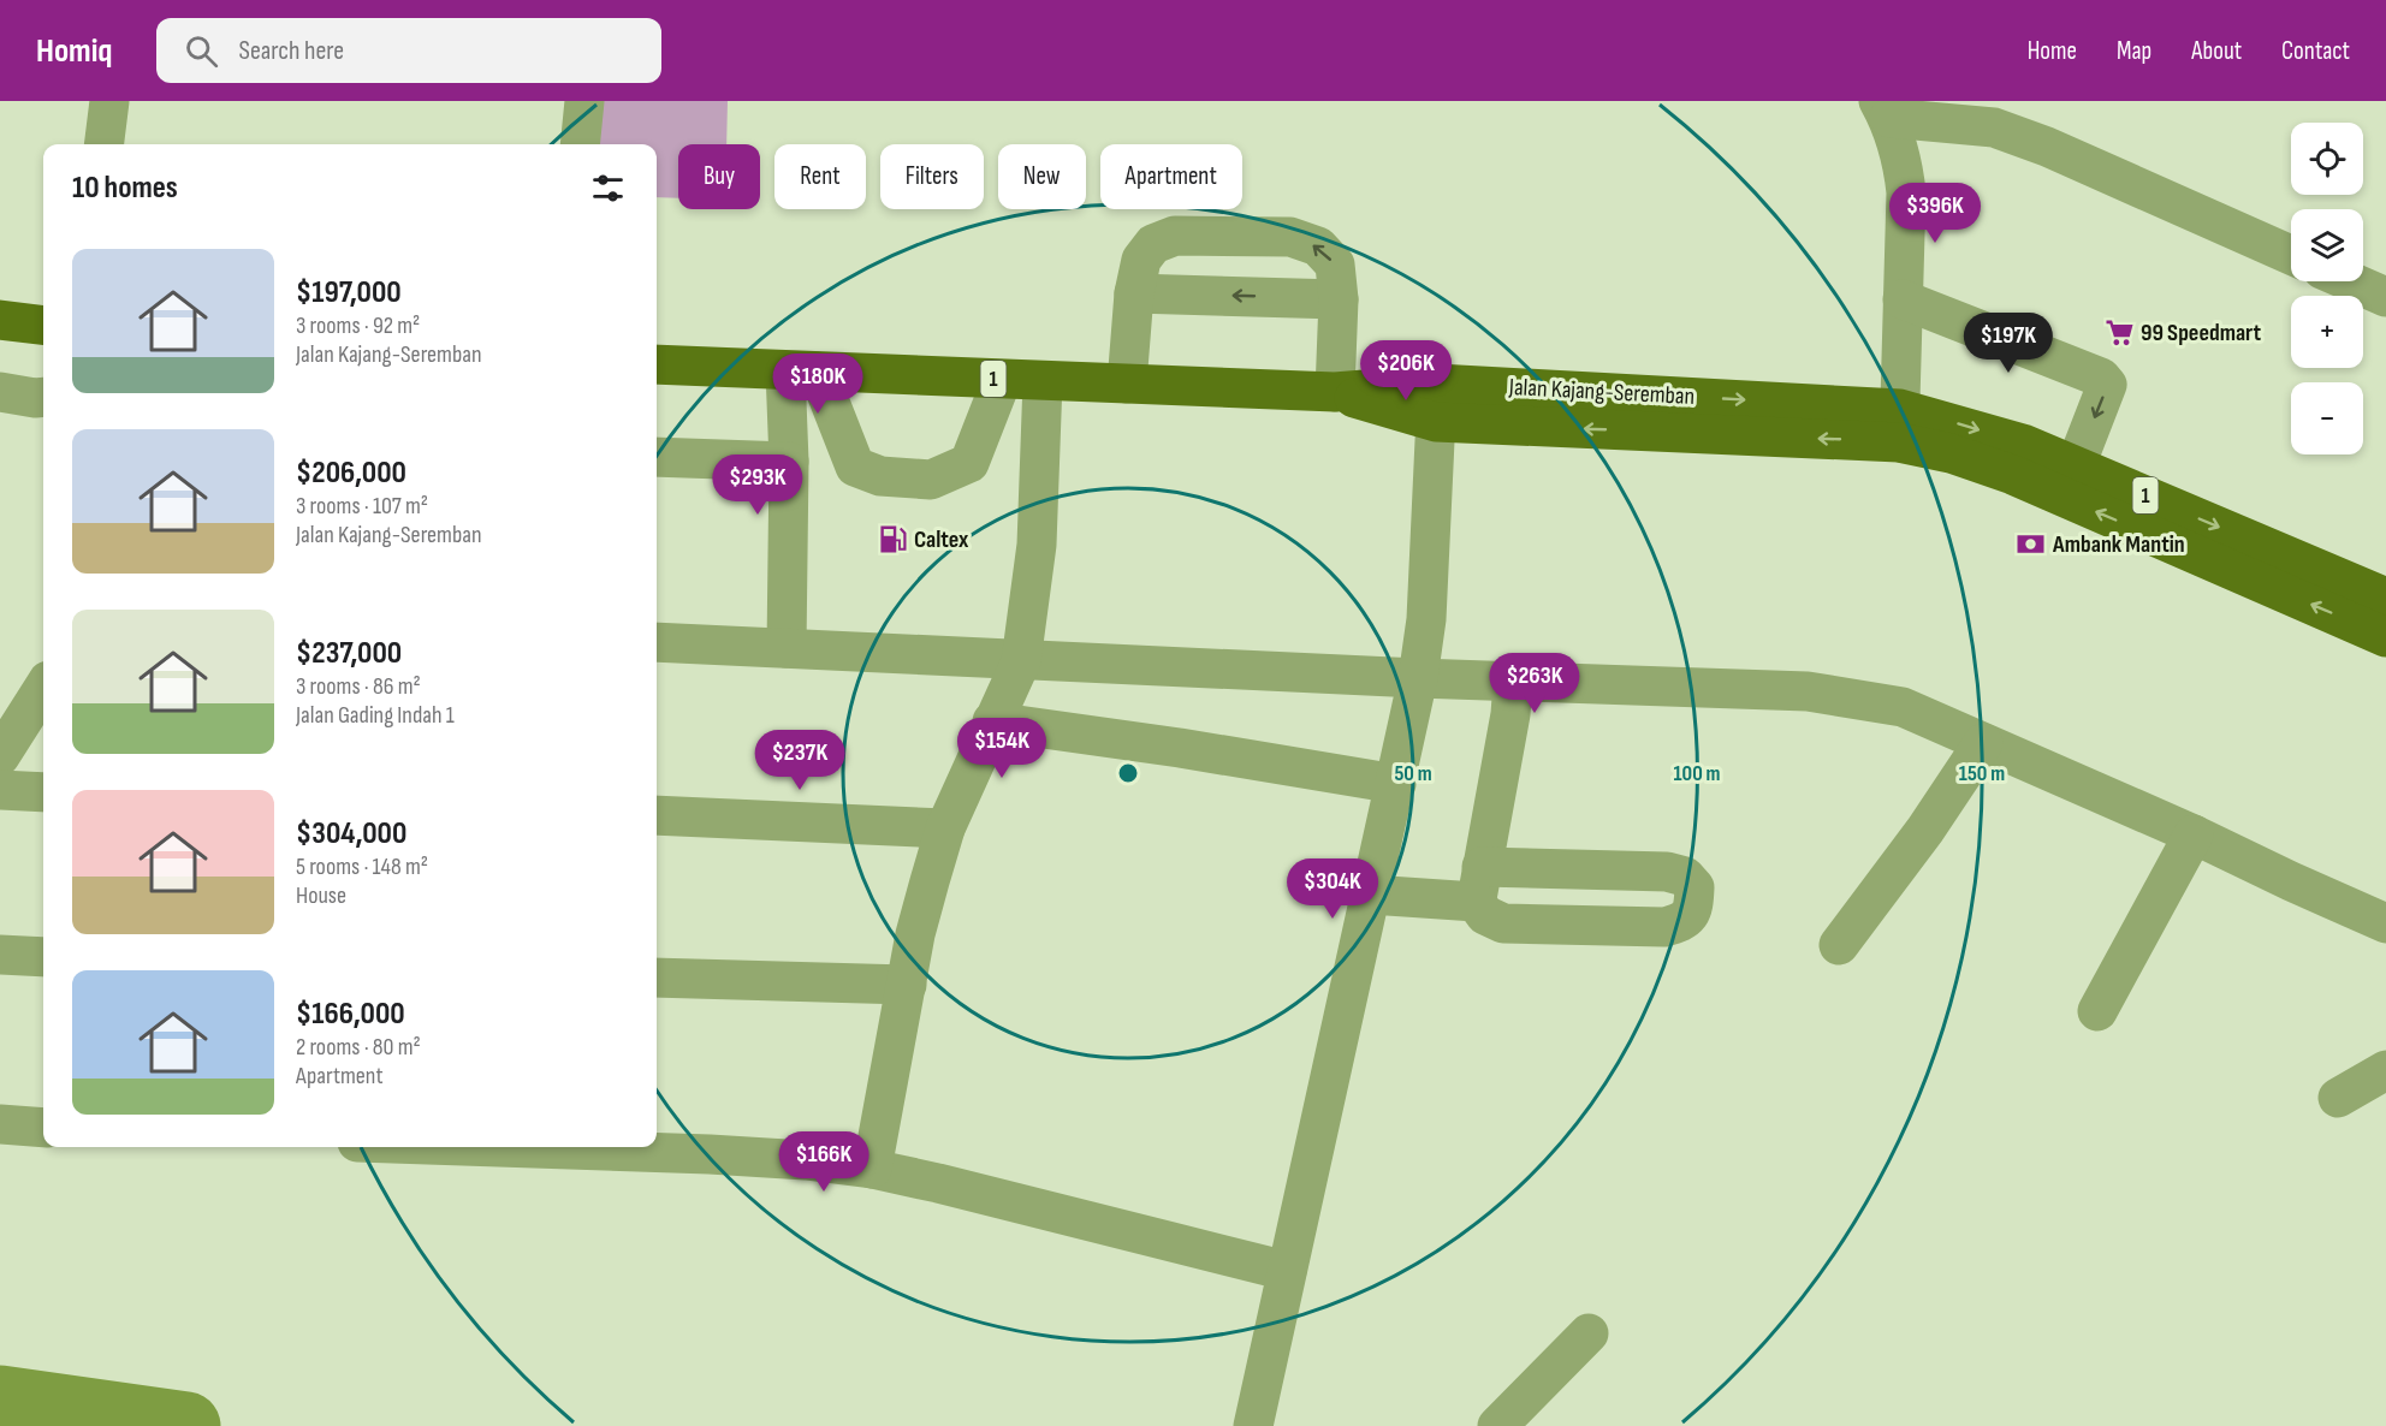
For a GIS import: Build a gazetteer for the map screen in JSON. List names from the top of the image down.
{
  "streets": {
    "main road": ["1", "Jalan Kajang-Seremban"]
  },
  "places": {
    "supermarket": ["99 Speedmart"],
    "fuel station": ["Caltex"],
    "bank": ["Ambank Mantin"]
  },
  "page": {
    "header": "Homiq",
    "search": "Search here",
    "nav": [
      "Home",
      "Map",
      "About",
      "Contact"
    ],
    "map_buttons": ["+", "−"],
    "chip": [
      "Buy",
      "Rent",
      "Filters",
      "New",
      "Apartment"
    ],
    "heading": "10 homes",
    "price": [
      "$396K",
      "$197K",
      "$206K",
      "$180K",
      "$293K",
      "$263K",
      "$154K",
      "$237K",
      "$304K",
      "$166K"
    ],
    "list": [
      {
        "name": "$197,000",
        "note": "3 rooms · 92 m² · Jalan Kajang-Seremban"
      },
      {
        "name": "$206,000",
        "note": "3 rooms · 107 m² · Jalan Kajang-Seremban"
      },
      {
        "name": "$237,000",
        "note": "3 rooms · 86 m² · Jalan Gading Indah 1"
      },
      {
        "name": "$304,000",
        "note": "5 rooms · 148 m² · House"
      },
      {
        "name": "$166,000",
        "note": "2 rooms · 80 m² · Apartment"
      }
    ]
  },
  "rings": ["50 m", "100 m", "150 m"]
}
